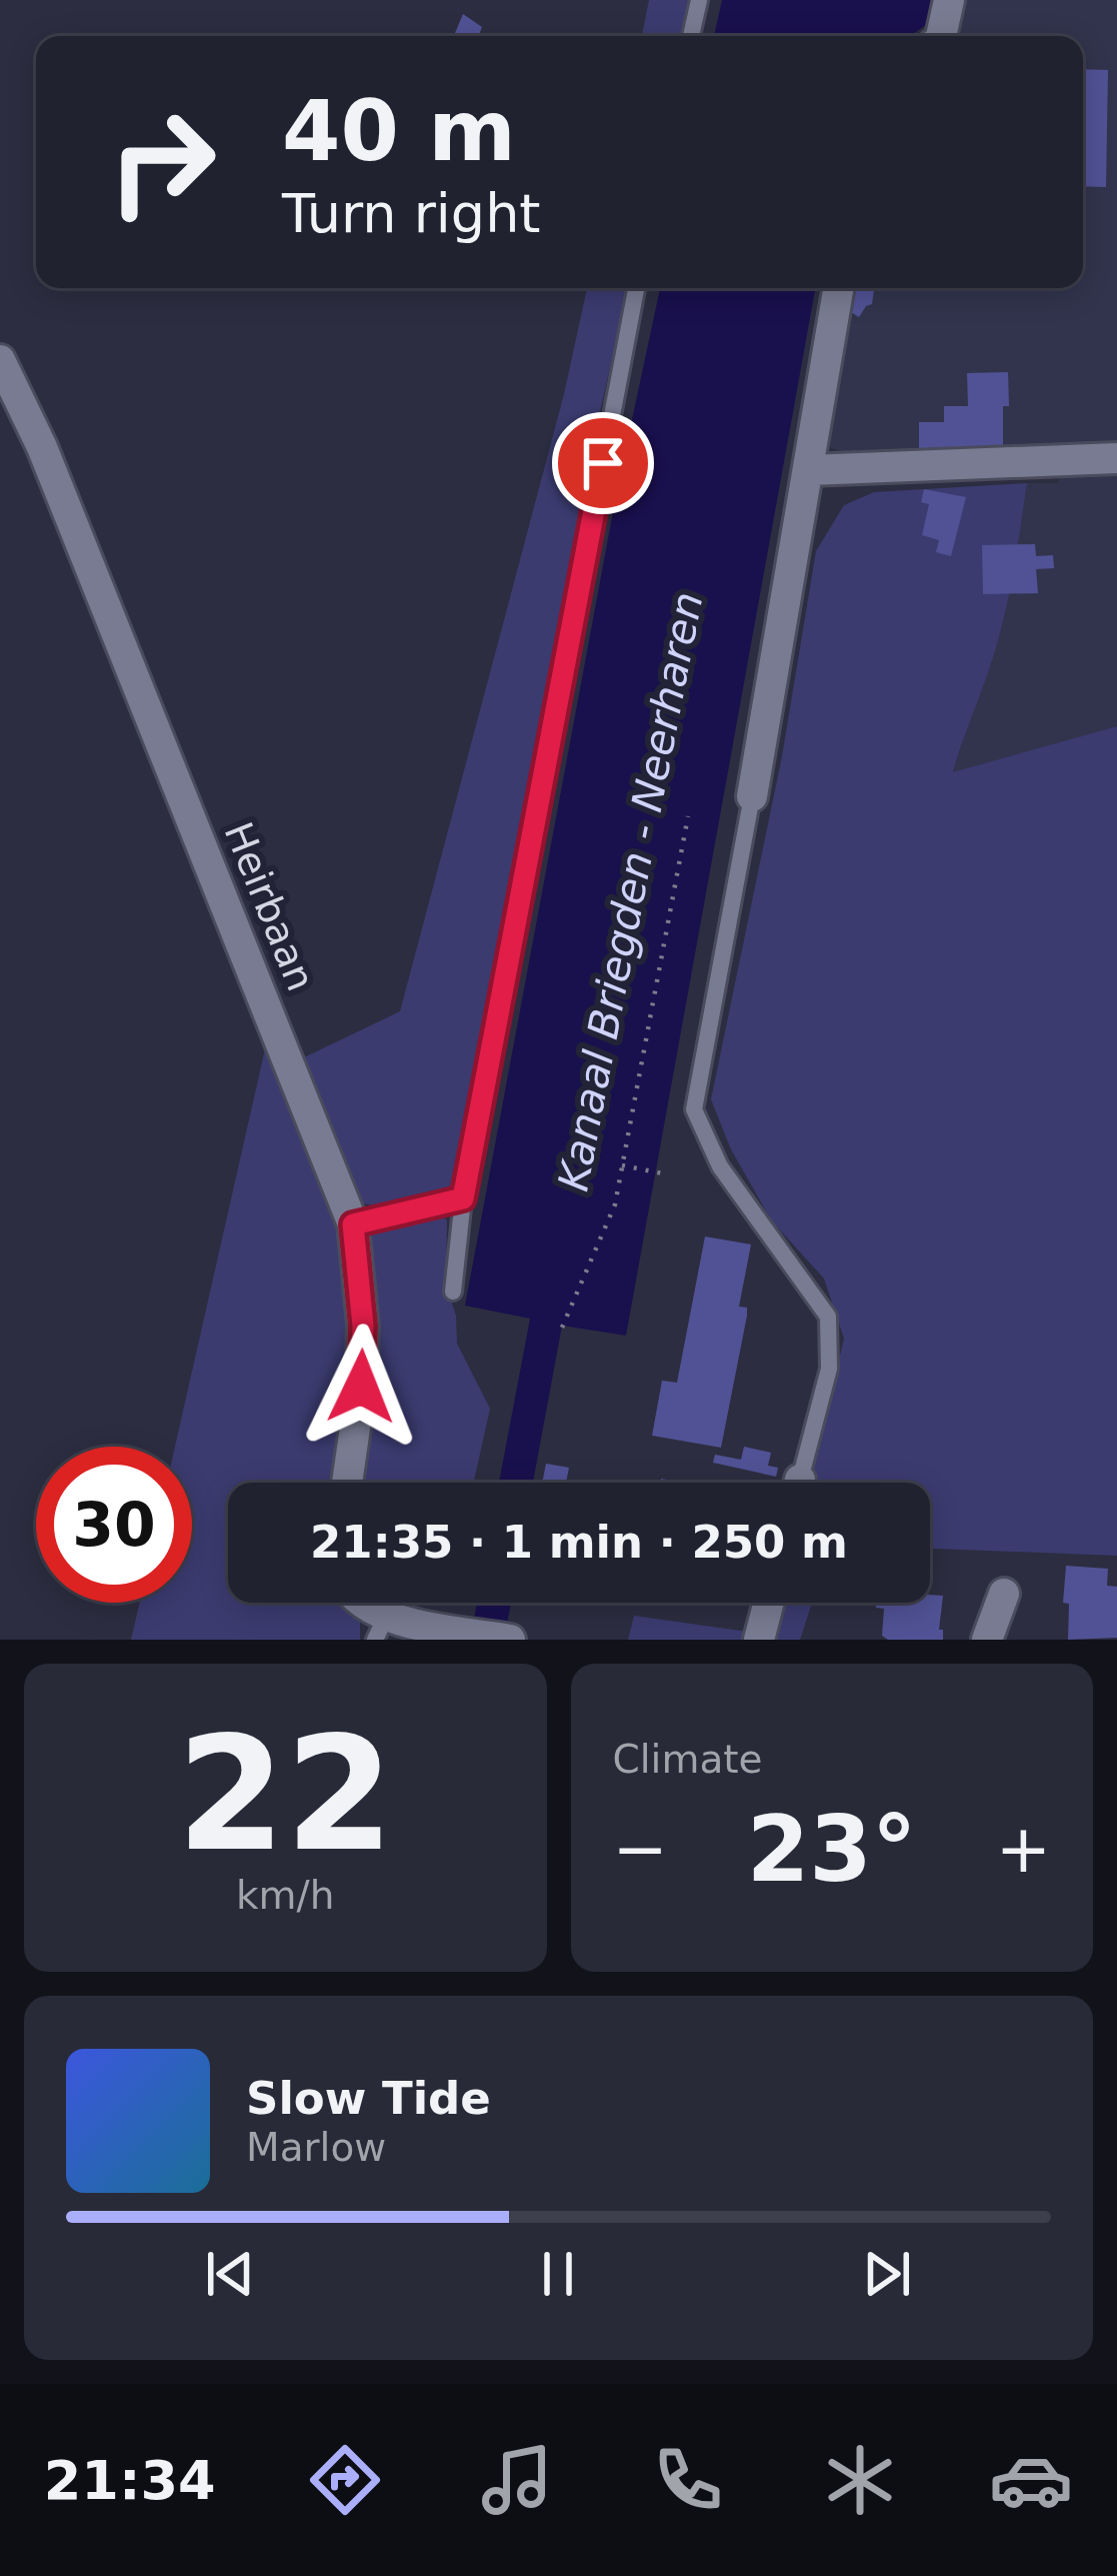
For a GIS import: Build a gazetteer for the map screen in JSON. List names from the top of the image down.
{
  "streets": {
    "street": ["Heirbaan"]
  },
  "water": ["Kanaal Briegden - Neerharen"],
  "page": {
    "turn": ["40 m", "Turn right"],
    "limit": "30",
    "trip": "21:35 · 1 min · 250 m",
    "tile": [
      ["22", "km/h"],
      "Climate"
    ],
    "heat": ["−", "23°", "+"],
    "song": ["Slow Tide", "Marlow"],
    "tabs": "21:34"
  }
}
